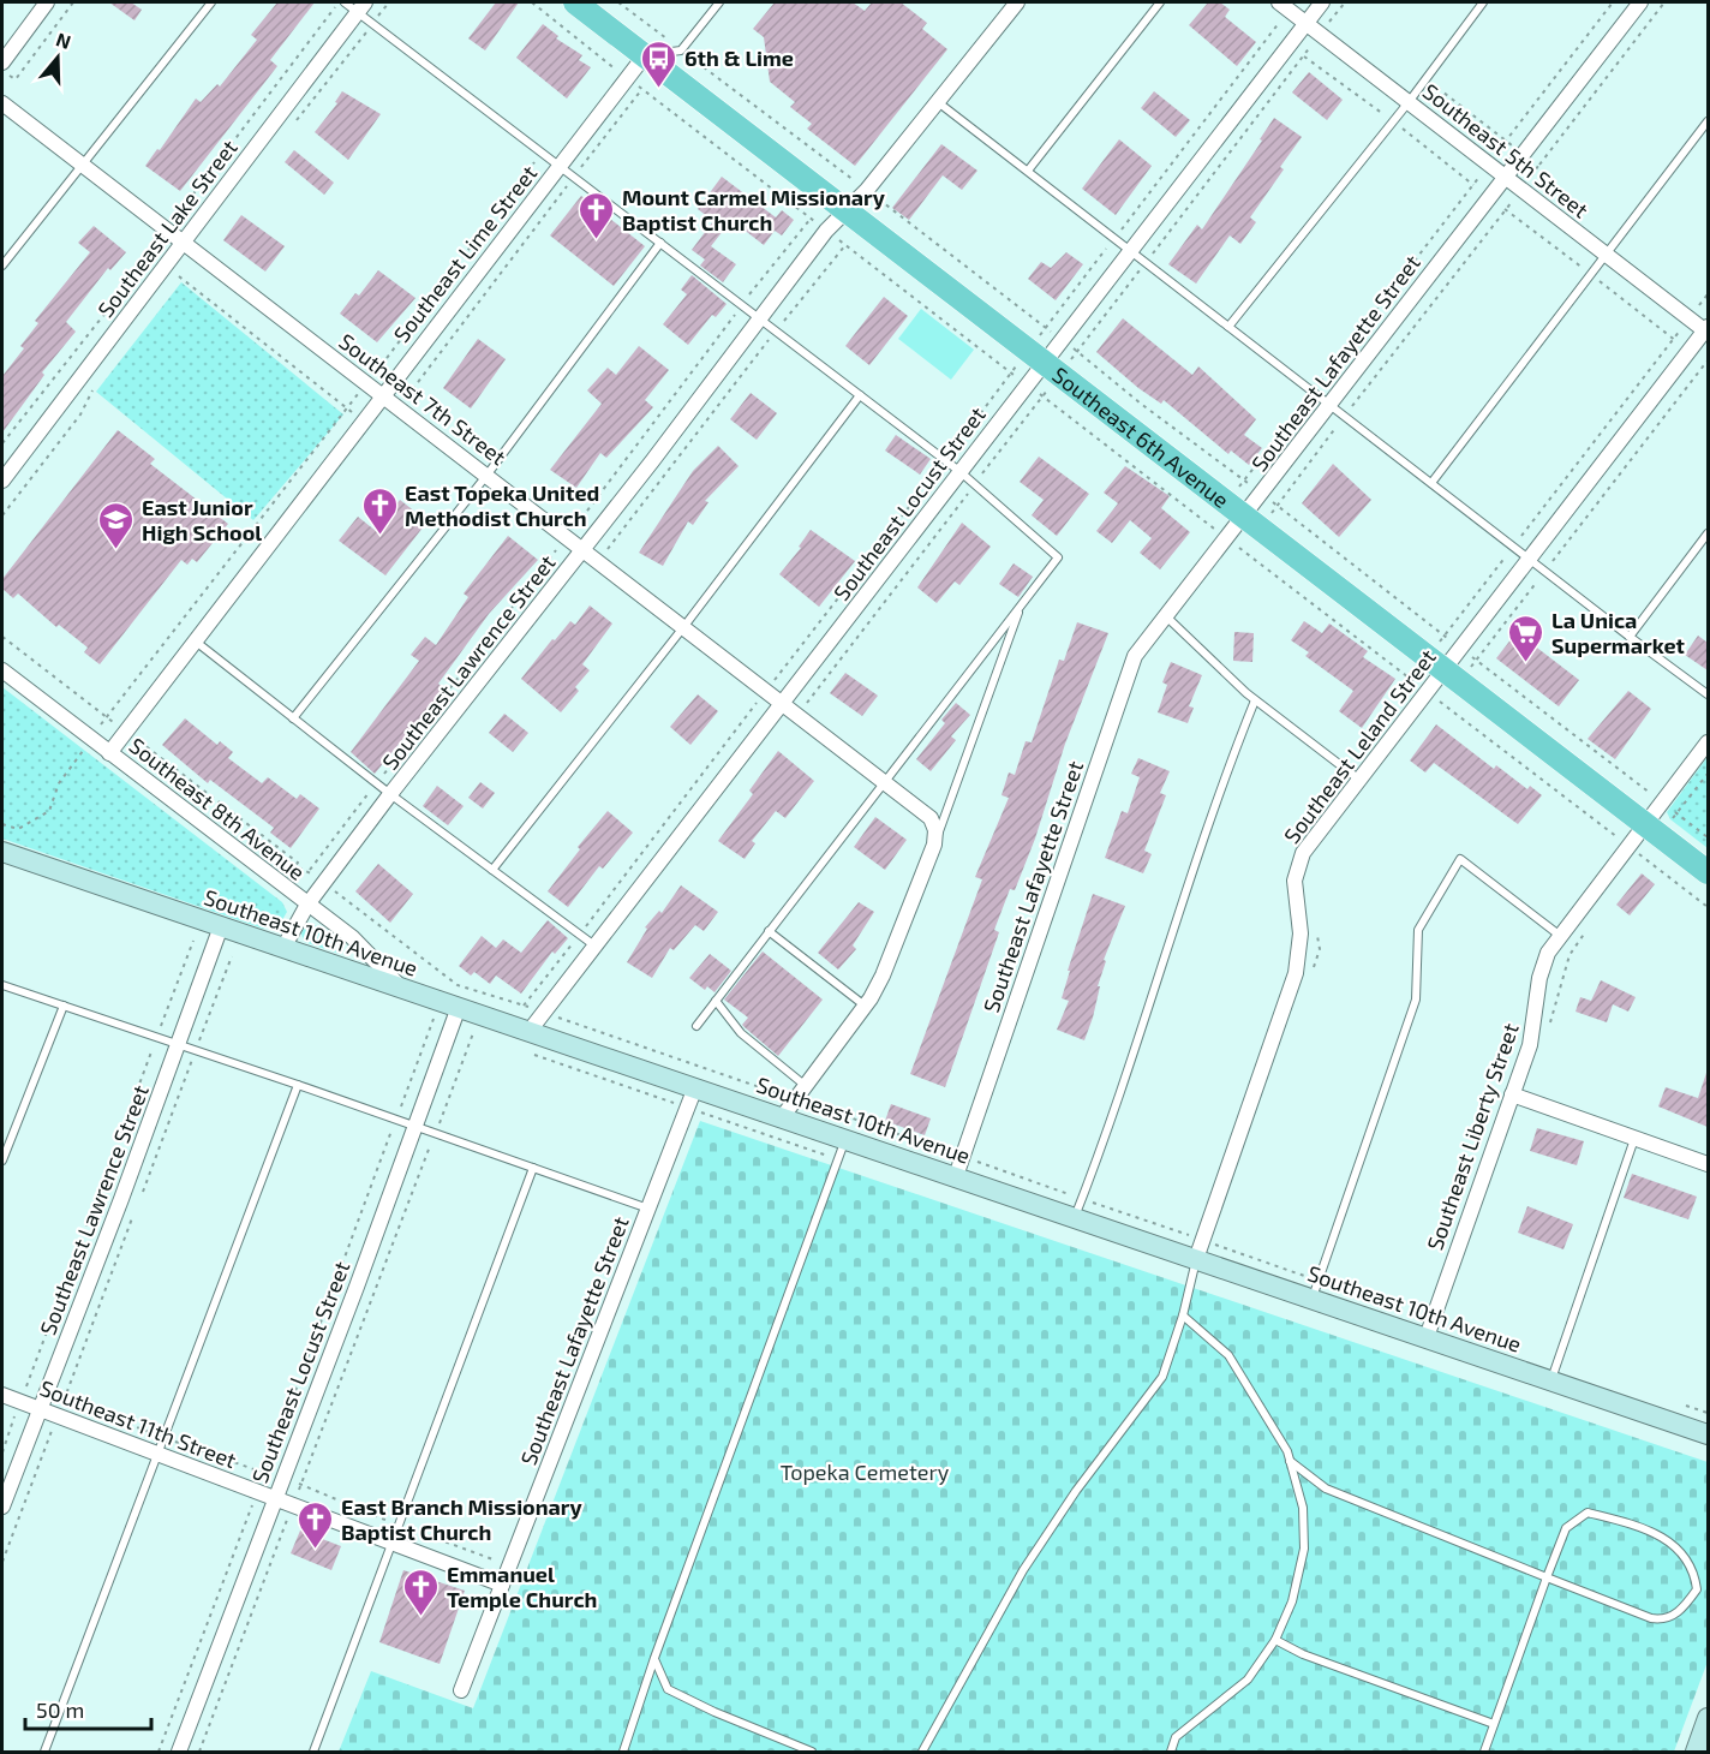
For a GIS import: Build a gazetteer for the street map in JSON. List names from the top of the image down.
{
  "streets": {
    "main road": ["Southeast 6th Avenue", "Southeast 10th Avenue"],
    "street": [
      "Southeast 5th Street",
      "Southeast Lake Street",
      "Southeast Lime Street",
      "Southeast Lafayette Street",
      "Southeast 7th Street",
      "Southeast Locust Street",
      "Southeast Lawrence Street",
      "Southeast Leland Street",
      "Southeast 8th Avenue",
      "Southeast Liberty Street",
      "Southeast 11th Street"
    ]
  },
  "crossings": [
    ["Southeast 5th Street", "Southeast Lafayette Street"],
    ["Southeast 5th Street", "Southeast Locust Street"],
    ["Southeast 5th Street", "Southeast Leland Street"],
    ["Southeast Lake Street", "Southeast 7th Street"],
    ["Southeast Lime Street", "Southeast 7th Street"],
    ["Southeast Lime Street", "Southeast 6th Avenue"],
    ["Southeast Lime Street", "Southeast 8th Avenue"],
    ["Southeast Lafayette Street", "Southeast 6th Avenue"],
    ["Southeast Lafayette Street", "Southeast 10th Avenue"],
    ["Southeast Lafayette Street", "Southeast 11th Street"],
    ["Southeast 7th Street", "Southeast Locust Street"],
    ["Southeast 7th Street", "Southeast Lawrence Street"],
    ["Southeast 6th Avenue", "Southeast Locust Street"],
    ["Southeast 6th Avenue", "Southeast Lawrence Street"],
    ["Southeast 6th Avenue", "Southeast Leland Street"],
    ["Southeast 6th Avenue", "Southeast Liberty Street"],
    ["Southeast Locust Street", "Southeast 10th Avenue"],
    ["Southeast Locust Street", "Southeast 11th Street"],
    ["Southeast Lawrence Street", "Southeast 8th Avenue"],
    ["Southeast Lawrence Street", "Southeast 10th Avenue"],
    ["Southeast Lawrence Street", "Southeast 11th Street"],
    ["Southeast Leland Street", "Southeast 10th Avenue"],
    ["Southeast 8th Avenue", "Southeast 10th Avenue"],
    ["Southeast 10th Avenue", "Southeast Liberty Street"]
  ],
  "parks": ["Topeka Cemetery"],
  "places": {
    "bus stop": ["6th & Lime"],
    "church": [
      "Mount Carmel Missionary Baptist Church",
      "East Topeka United Methodist Church",
      "East Branch Missionary Baptist Church",
      "Emmanuel Temple Church"
    ],
    "school or university": ["East Junior High School"],
    "supermarket": ["La Unica Supermarket"]
  },
  "scale_bar": "50 m",
  "north": "top"
}
